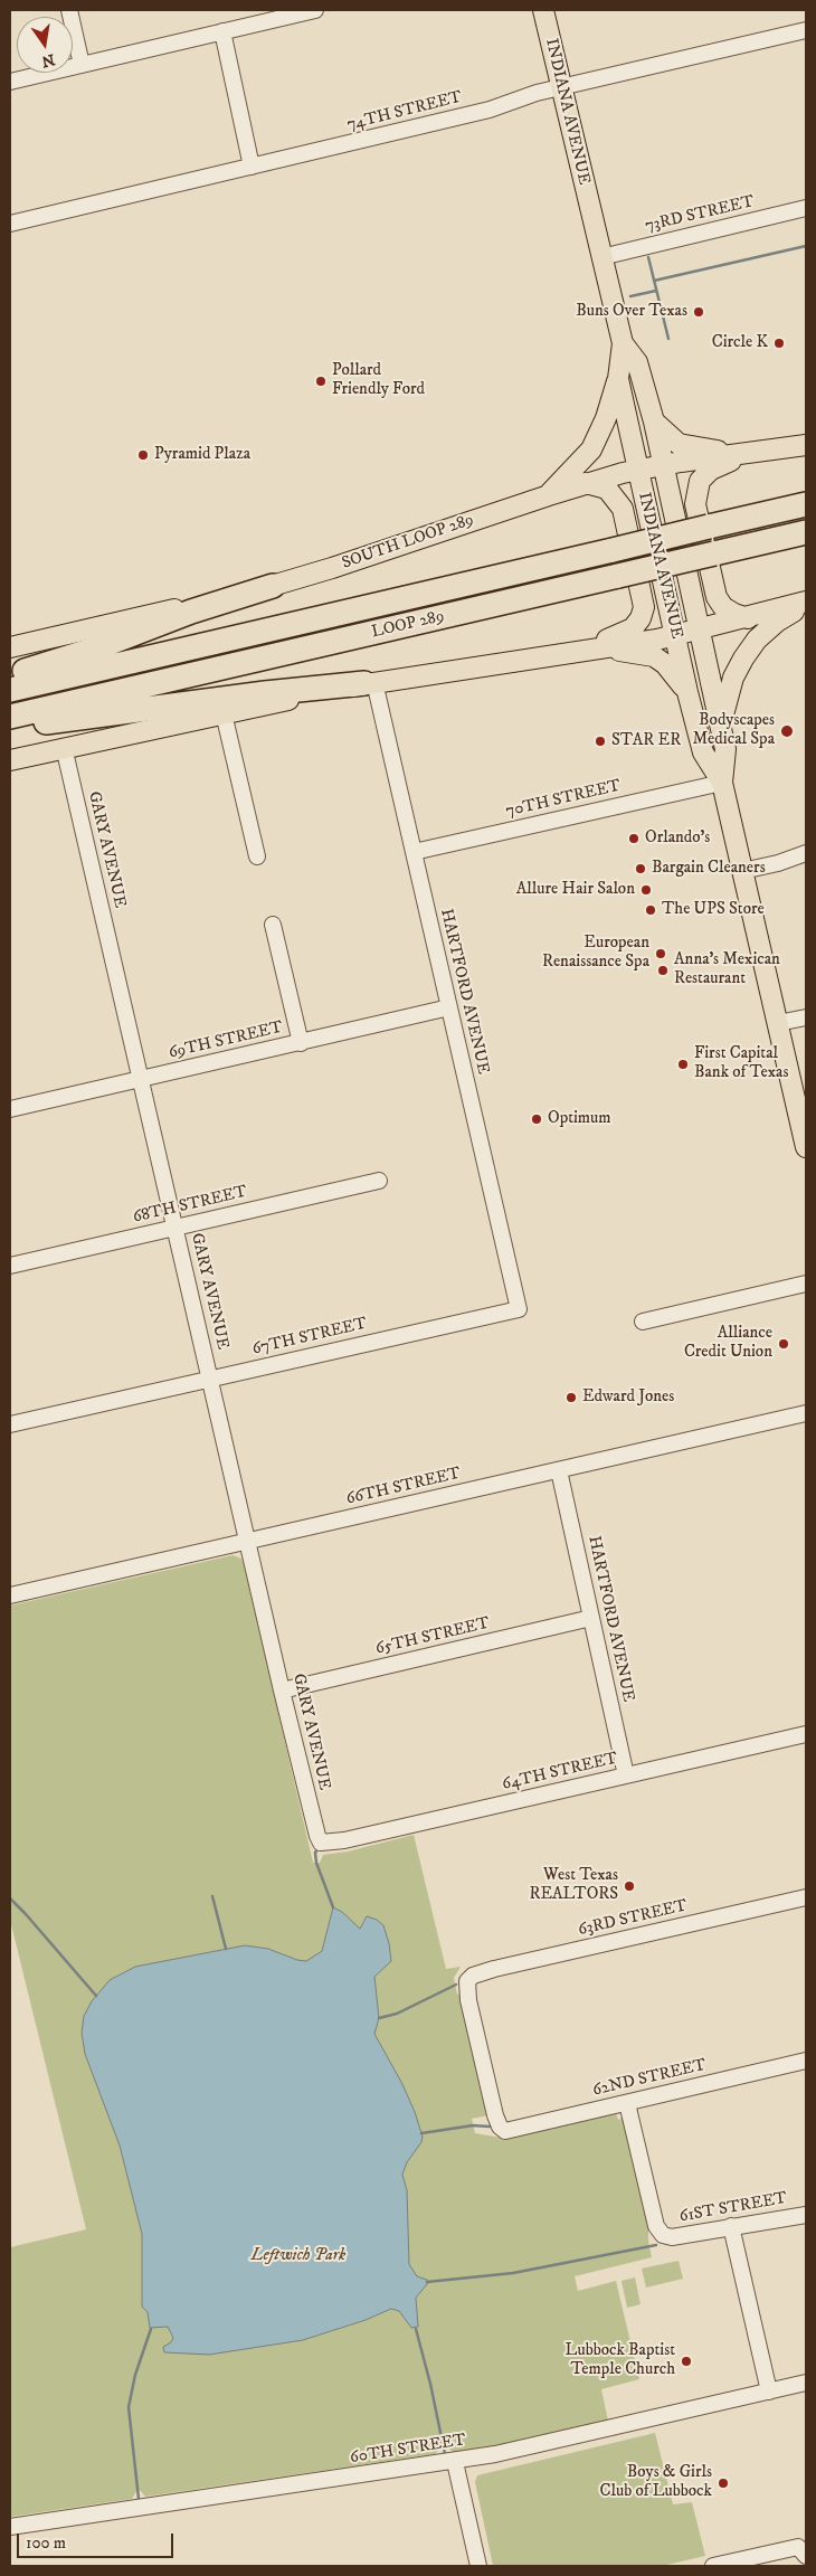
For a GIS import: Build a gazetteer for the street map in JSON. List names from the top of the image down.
{
  "streets": {
    "highway": ["LOOP 289"],
    "main road": ["INDIANA AVENUE", "SOUTH LOOP 289"],
    "street": [
      "74TH STREET",
      "73RD STREET",
      "70TH STREET",
      "GARY AVENUE",
      "HARTFORD AVENUE",
      "69TH STREET",
      "68TH STREET",
      "67TH STREET",
      "66TH STREET",
      "65TH STREET",
      "64TH STREET",
      "63RD STREET",
      "62ND STREET",
      "61ST STREET",
      "60TH STREET"
    ]
  },
  "crossings": [
    ["74TH STREET", "INDIANA AVENUE"],
    ["INDIANA AVENUE", "73RD STREET"],
    ["INDIANA AVENUE", "SOUTH LOOP 289"],
    ["INDIANA AVENUE", "70TH STREET"],
    ["70TH STREET", "HARTFORD AVENUE"],
    ["GARY AVENUE", "69TH STREET"],
    ["GARY AVENUE", "68TH STREET"],
    ["GARY AVENUE", "67TH STREET"],
    ["GARY AVENUE", "66TH STREET"],
    ["GARY AVENUE", "65TH STREET"],
    ["GARY AVENUE", "64TH STREET"],
    ["HARTFORD AVENUE", "69TH STREET"],
    ["HARTFORD AVENUE", "67TH STREET"],
    ["HARTFORD AVENUE", "66TH STREET"],
    ["HARTFORD AVENUE", "65TH STREET"],
    ["HARTFORD AVENUE", "64TH STREET"],
    ["63RD STREET", "62ND STREET"],
    ["62ND STREET", "61ST STREET"]
  ],
  "parks": ["Leftwich Park"],
  "places": [
    "Buns Over Texas",
    "Circle K",
    "Pollard Friendly Ford",
    "Pyramid Plaza",
    "Bodyscapes Medical Spa",
    "STAR ER",
    "Orlando's",
    "Bargain Cleaners",
    "Allure Hair Salon",
    "The UPS Store",
    "European Renaissance Spa",
    "Anna's Mexican Restaurant",
    "First Capital Bank of Texas",
    "Optimum",
    "Alliance Credit Union",
    "Edward Jones",
    "West Texas REALTORS",
    "Lubbock Baptist Temple Church",
    "Boys & Girls Club of Lubbock"
  ],
  "scale_bar": "100 m",
  "north": "bottom"
}
